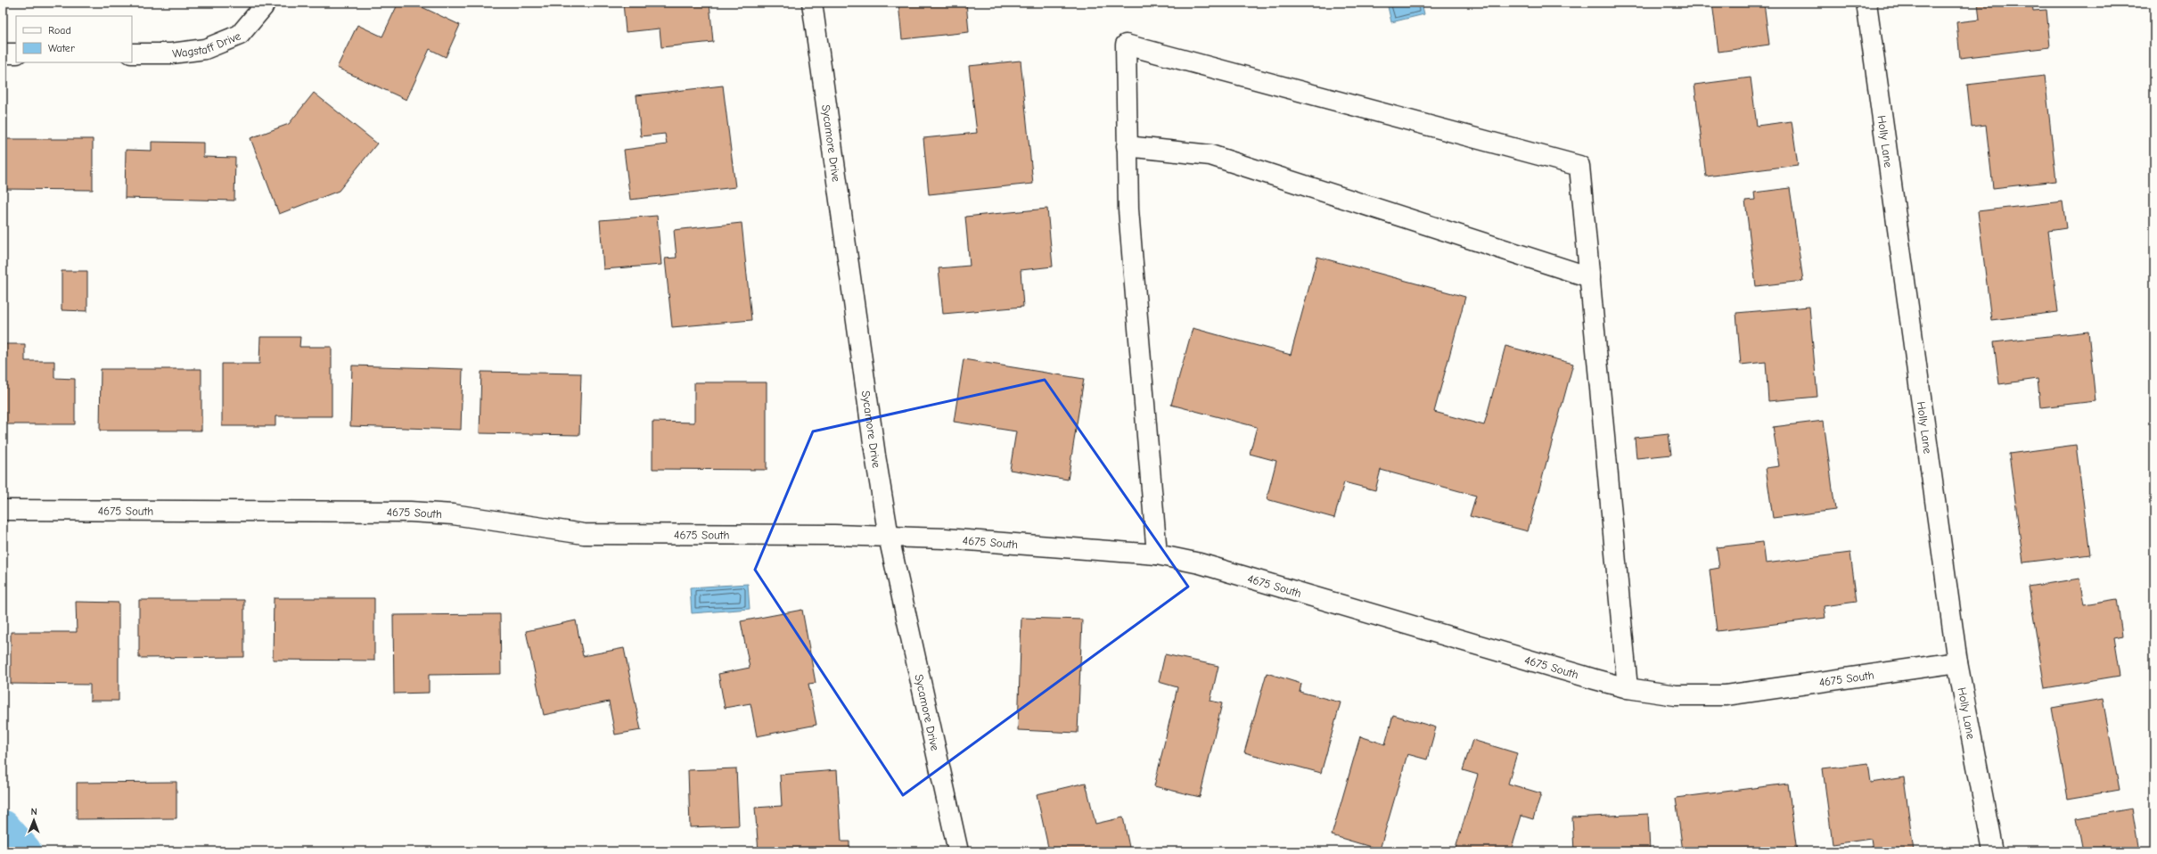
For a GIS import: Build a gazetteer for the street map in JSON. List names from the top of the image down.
{
  "streets": {
    "street": [
      "Wagstaff Drive",
      "Holly Lane",
      "Sycamore Drive",
      "4675 South"
    ]
  },
  "crossings": [
    ["Holly Lane", "4675 South"],
    ["Sycamore Drive", "4675 South"]
  ],
  "legend": ["Road", "Water"],
  "north": "top"
}
